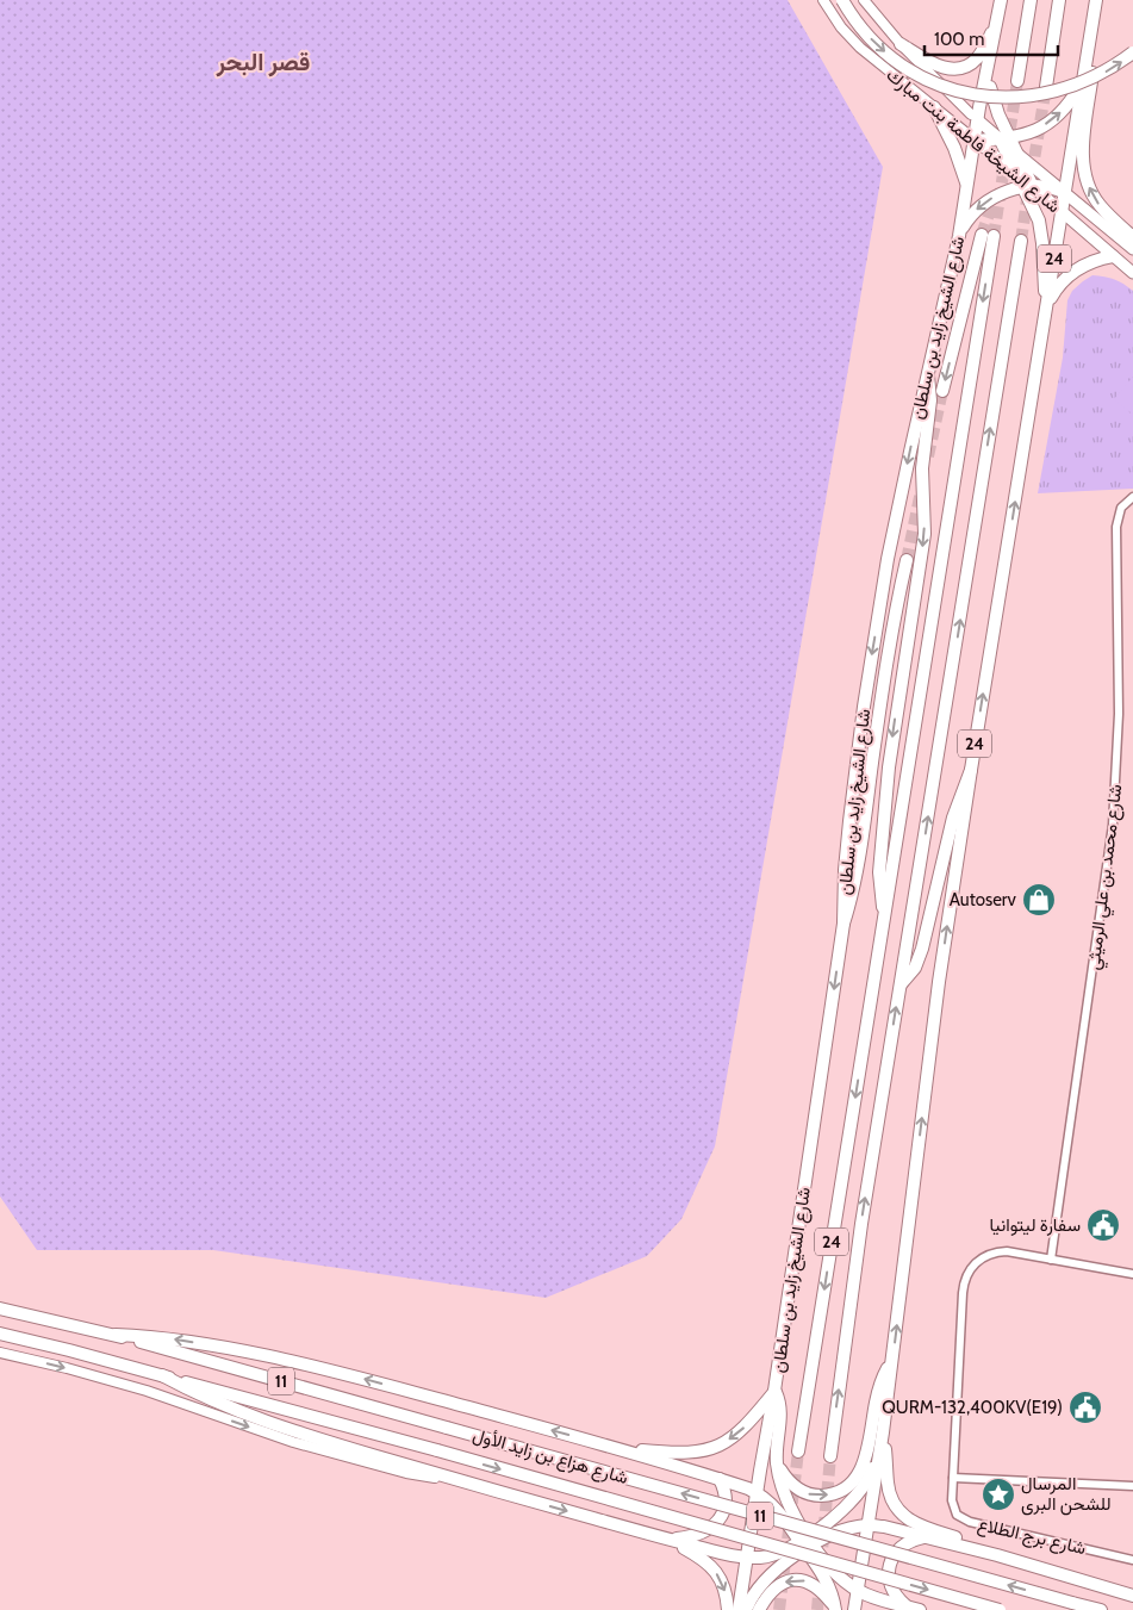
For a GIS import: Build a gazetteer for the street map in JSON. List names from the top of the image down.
{
  "streets": {
    "main road": [
      "شارع الشيخة فاطمة بنت مبارك",
      "24",
      "شارع الشيخ زايد بن سلطان",
      "11",
      "شارع هزاع بن زايد الأول"
    ],
    "street": ["شارع محمد بن علي الرميثي", "شارع برج الطلاع"]
  },
  "crossings": [
    ["شارع الشيخة فاطمة بنت مبارك", "24"],
    ["شارع الشيخة فاطمة بنت مبارك", "شارع الشيخ زايد بن سلطان"],
    ["24", "شارع الشيخ زايد بن سلطان"],
    ["شارع محمد بن علي الرميثي", "شارع برج الطلاع"]
  ],
  "districts": ["قصر البحر"],
  "places": {
    "shop": ["Autoserv"],
    "public building": ["سفارة ليتوانيا", "QURM-132,400KV(E19)"],
    "place": ["المرسال للشحن البرى"]
  },
  "scale_bar": "100 m"
}
